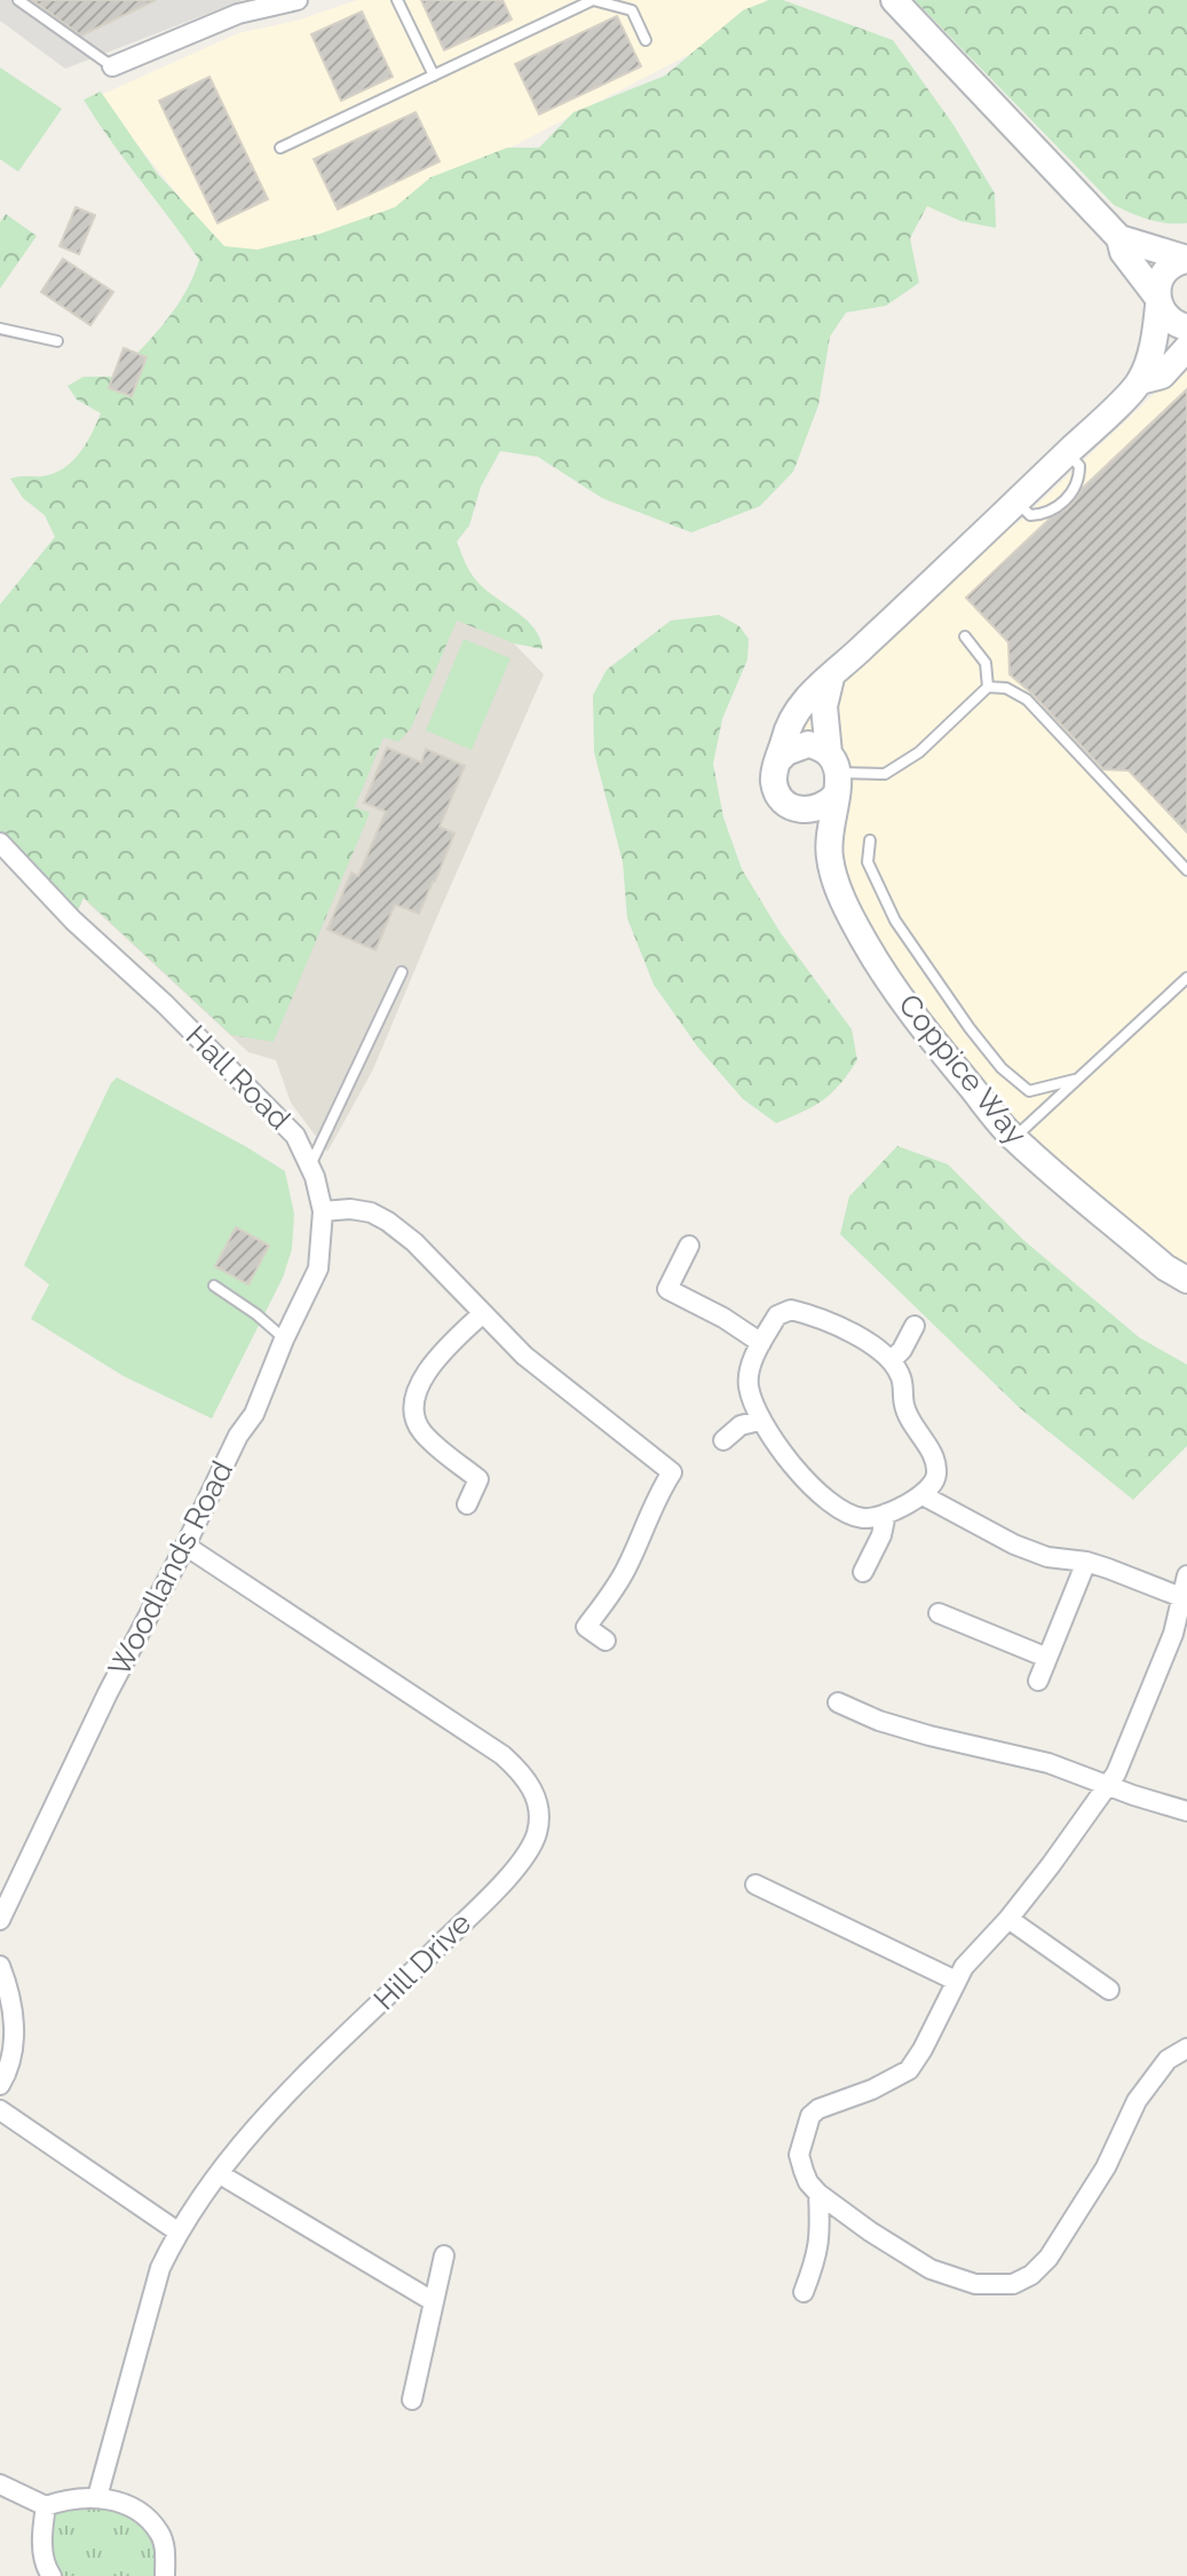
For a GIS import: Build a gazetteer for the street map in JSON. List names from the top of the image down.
{
  "streets": {
    "street": [
      "Coppice Way",
      "Hall Road",
      "Woodlands Road",
      "Hill Drive"
    ]
  },
  "crossings": [
    ["Hall Road", "Woodlands Road"],
    ["Woodlands Road", "Hill Drive"]
  ]
}
